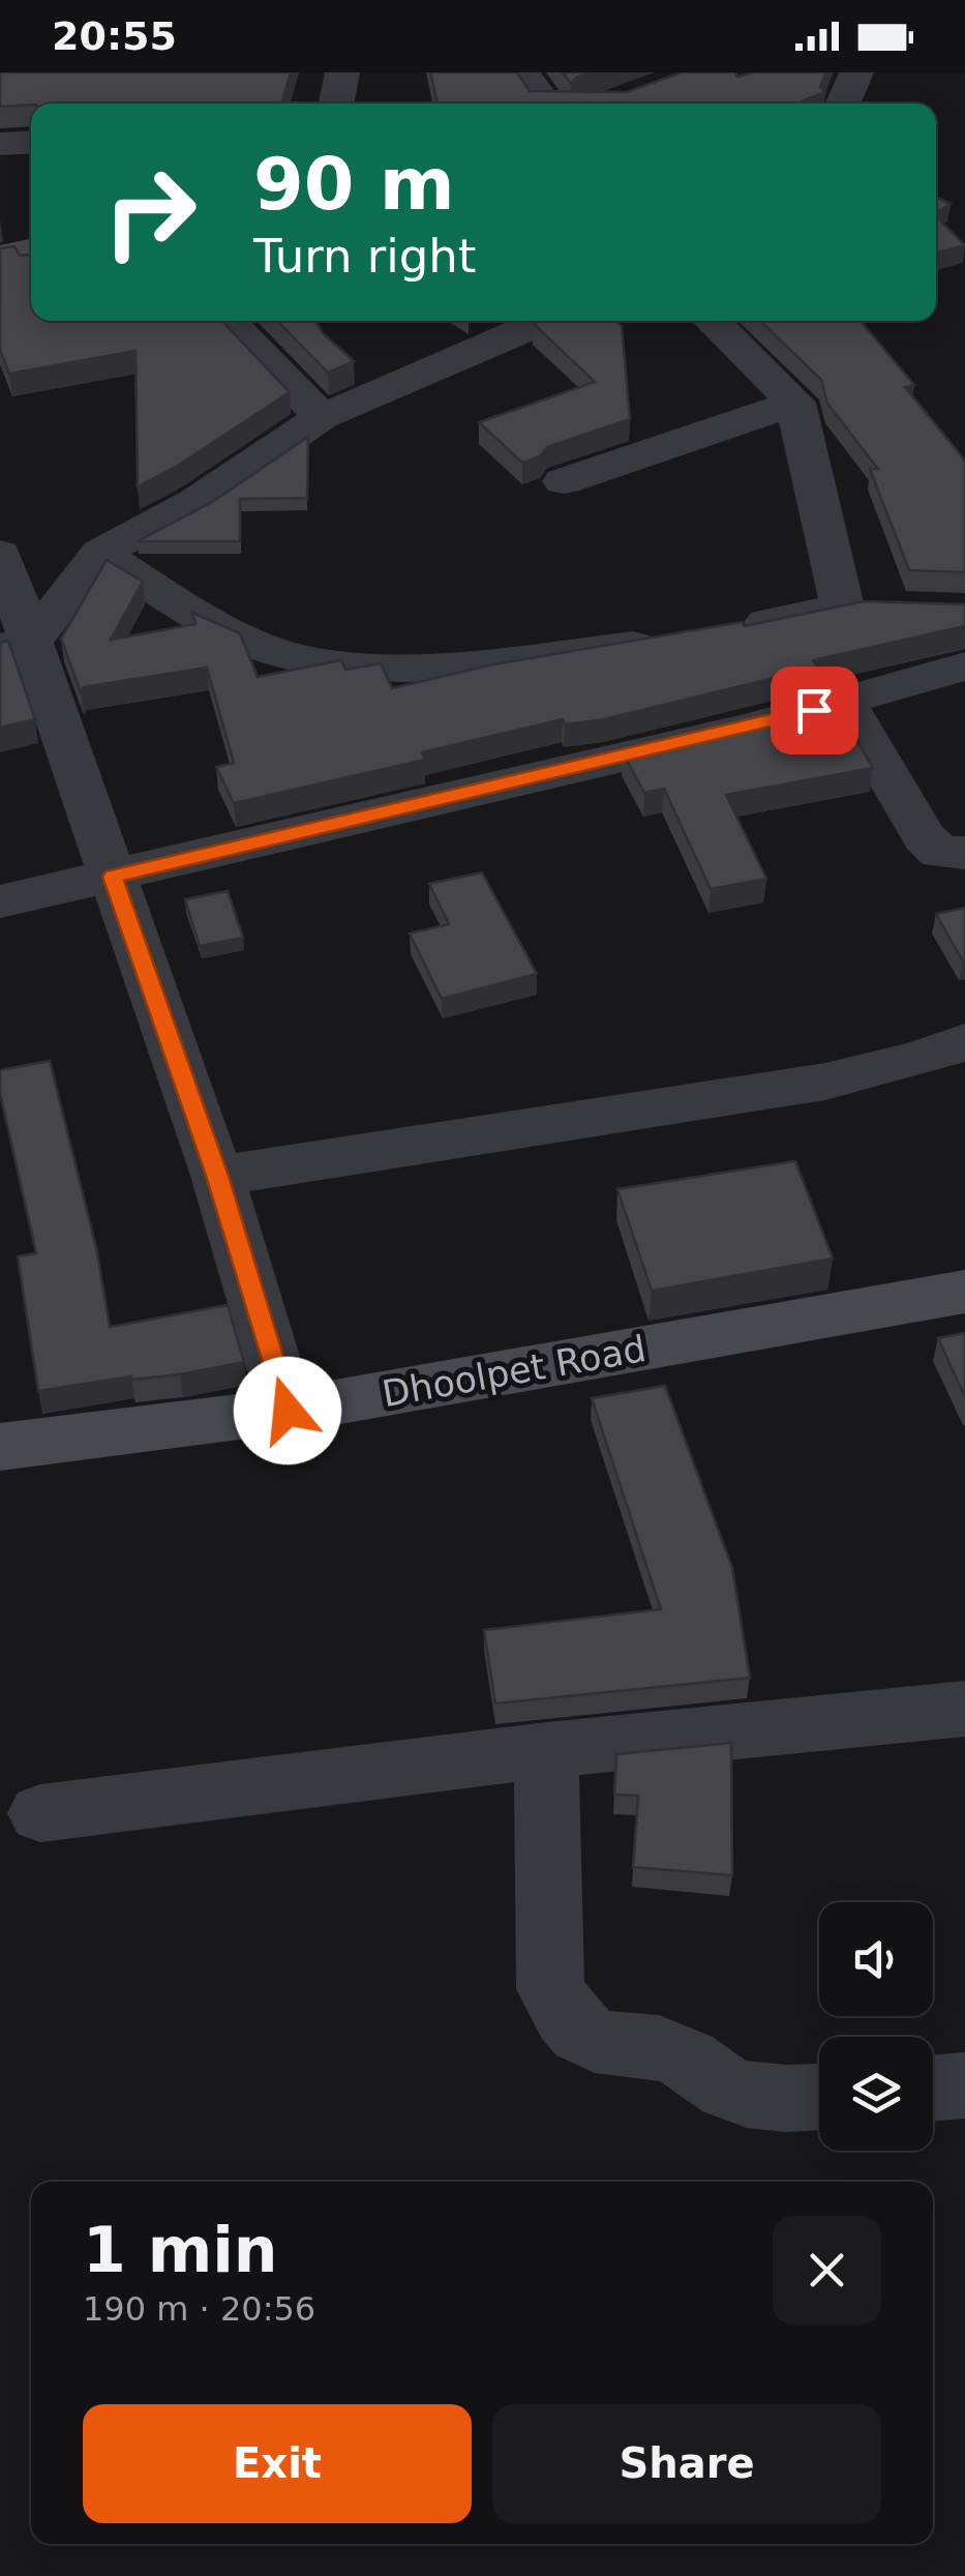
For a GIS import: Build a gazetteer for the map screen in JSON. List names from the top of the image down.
{
  "streets": {
    "main road": ["Dhoolpet Road"]
  },
  "page": {
    "status": "20:55",
    "turn": ["90 m", "Turn right"],
    "heading": ["1 min", "190 m · 20:56"],
    "buttons": ["Exit", "Share"]
  }
}
